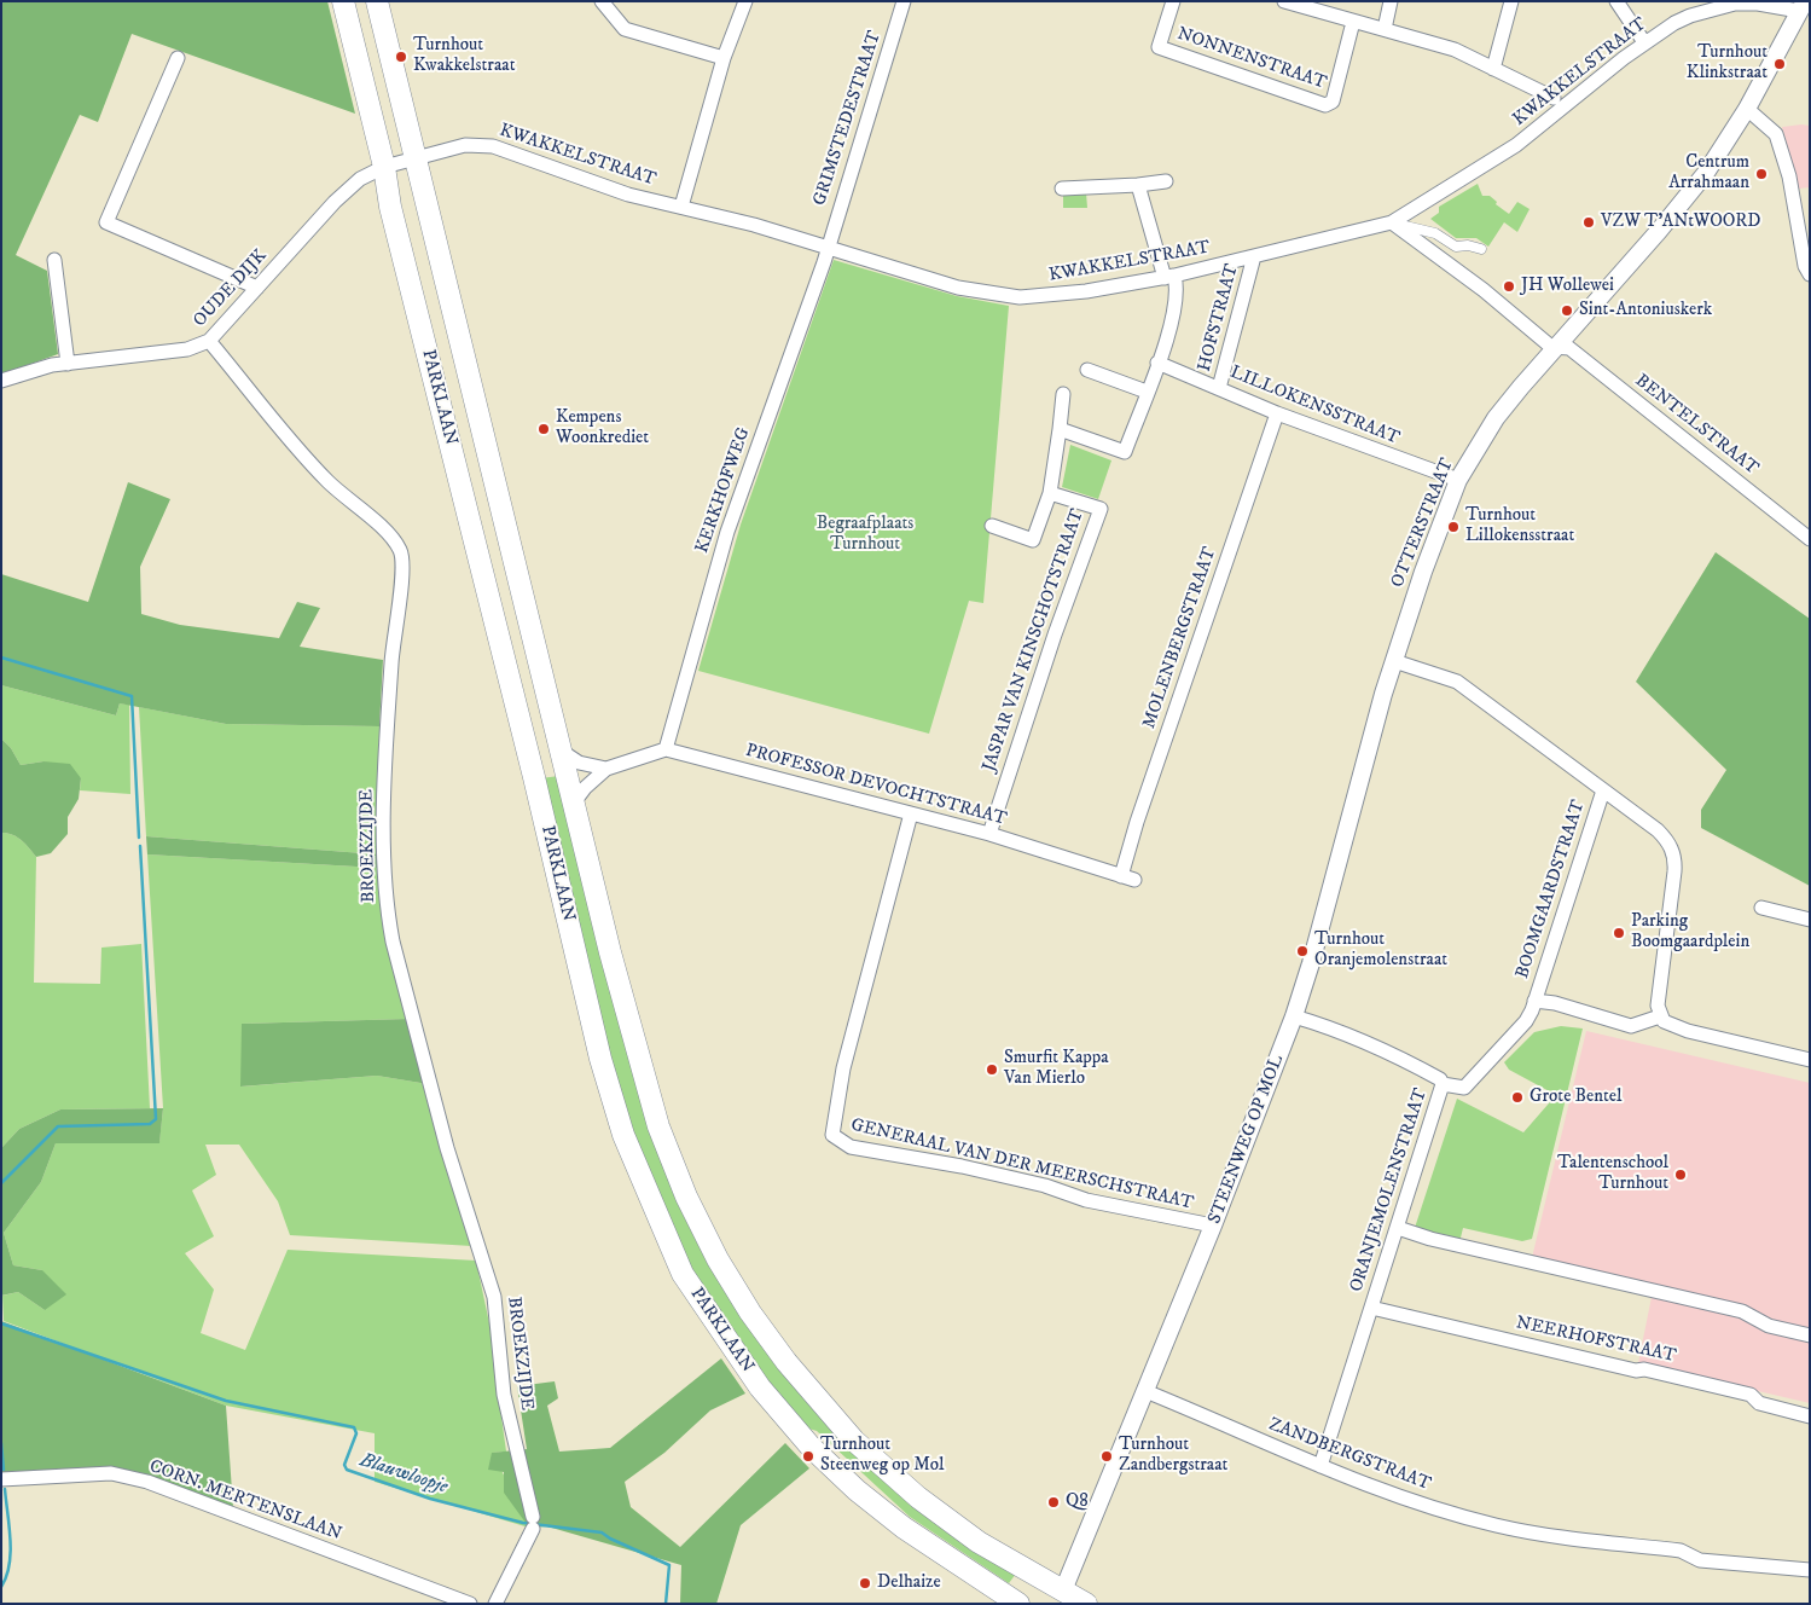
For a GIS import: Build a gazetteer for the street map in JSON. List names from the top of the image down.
{
  "streets": {
    "main road": ["PARKLAAN"],
    "street": [
      "NONNENSTRAAT",
      "KWAKKELSTRAAT",
      "GRIMSTEDESTRAAT",
      "OUDE DIJK",
      "HOFSTRAAT",
      "LILLOKENSSTRAAT",
      "BENTELSTRAAT",
      "KERKHOFWEG",
      "OTTERSTRAAT",
      "MOLENBERGSTRAAT",
      "JASPAR VAN KINSCHOTSTRAAT",
      "PROFESSOR DEVOCHTSTRAAT",
      "BROEKZIJDE",
      "BOOMGAARDSTRAAT",
      "STEENWEG OP MOL",
      "GENERAAL VAN DER MEERSCHSTRAAT",
      "ORANJEMOLENSTRAAT",
      "NEERHOFSTRAAT",
      "ZANDBERGSTRAAT",
      "CORN. MERTENSLAAN"
    ]
  },
  "crossings": [
    ["KWAKKELSTRAAT", "GRIMSTEDESTRAAT"],
    ["KWAKKELSTRAAT", "OUDE DIJK"],
    ["KWAKKELSTRAAT", "HOFSTRAAT"],
    ["KWAKKELSTRAAT", "PARKLAAN"],
    ["KWAKKELSTRAAT", "BENTELSTRAAT"],
    ["KWAKKELSTRAAT", "KERKHOFWEG"],
    ["KWAKKELSTRAAT", "OTTERSTRAAT"],
    ["GRIMSTEDESTRAAT", "KERKHOFWEG"],
    ["OUDE DIJK", "PARKLAAN"],
    ["OUDE DIJK", "BROEKZIJDE"],
    ["HOFSTRAAT", "LILLOKENSSTRAAT"],
    ["PARKLAAN", "STEENWEG OP MOL"],
    ["LILLOKENSSTRAAT", "OTTERSTRAAT"],
    ["LILLOKENSSTRAAT", "MOLENBERGSTRAAT"],
    ["BENTELSTRAAT", "OTTERSTRAAT"],
    ["KERKHOFWEG", "PROFESSOR DEVOCHTSTRAAT"],
    ["OTTERSTRAAT", "BOOMGAARDSTRAAT"],
    ["OTTERSTRAAT", "STEENWEG OP MOL"],
    ["MOLENBERGSTRAAT", "PROFESSOR DEVOCHTSTRAAT"],
    ["JASPAR VAN KINSCHOTSTRAAT", "PROFESSOR DEVOCHTSTRAAT"],
    ["PROFESSOR DEVOCHTSTRAAT", "GENERAAL VAN DER MEERSCHSTRAAT"],
    ["BOOMGAARDSTRAAT", "STEENWEG OP MOL"],
    ["BOOMGAARDSTRAAT", "ORANJEMOLENSTRAAT"],
    ["STEENWEG OP MOL", "GENERAAL VAN DER MEERSCHSTRAAT"],
    ["STEENWEG OP MOL", "ORANJEMOLENSTRAAT"],
    ["STEENWEG OP MOL", "ZANDBERGSTRAAT"],
    ["ORANJEMOLENSTRAAT", "NEERHOFSTRAAT"],
    ["ORANJEMOLENSTRAAT", "ZANDBERGSTRAAT"]
  ],
  "water": ["Blauwloopje"],
  "parks": ["Begraafplaats Turnhout"],
  "places": [
    "Turnhout Kwakkelstraat",
    "Turnhout Klinkstraat",
    "Centrum Arrahmaan",
    "VZW T'ANtWOORD",
    "JH Wollewei",
    "Sint-Antoniuskerk",
    "Kempens Woonkrediet",
    "Turnhout Lillokensstraat",
    "Parking Boomgaardplein",
    "Turnhout Oranjemolenstraat",
    "Smurfit Kappa Van Mierlo",
    "Grote Bentel",
    "Talentenschool Turnhout",
    "Turnhout Steenweg op Mol",
    "Turnhout Zandbergstraat",
    "Q8",
    "Delhaize"
  ]
}
